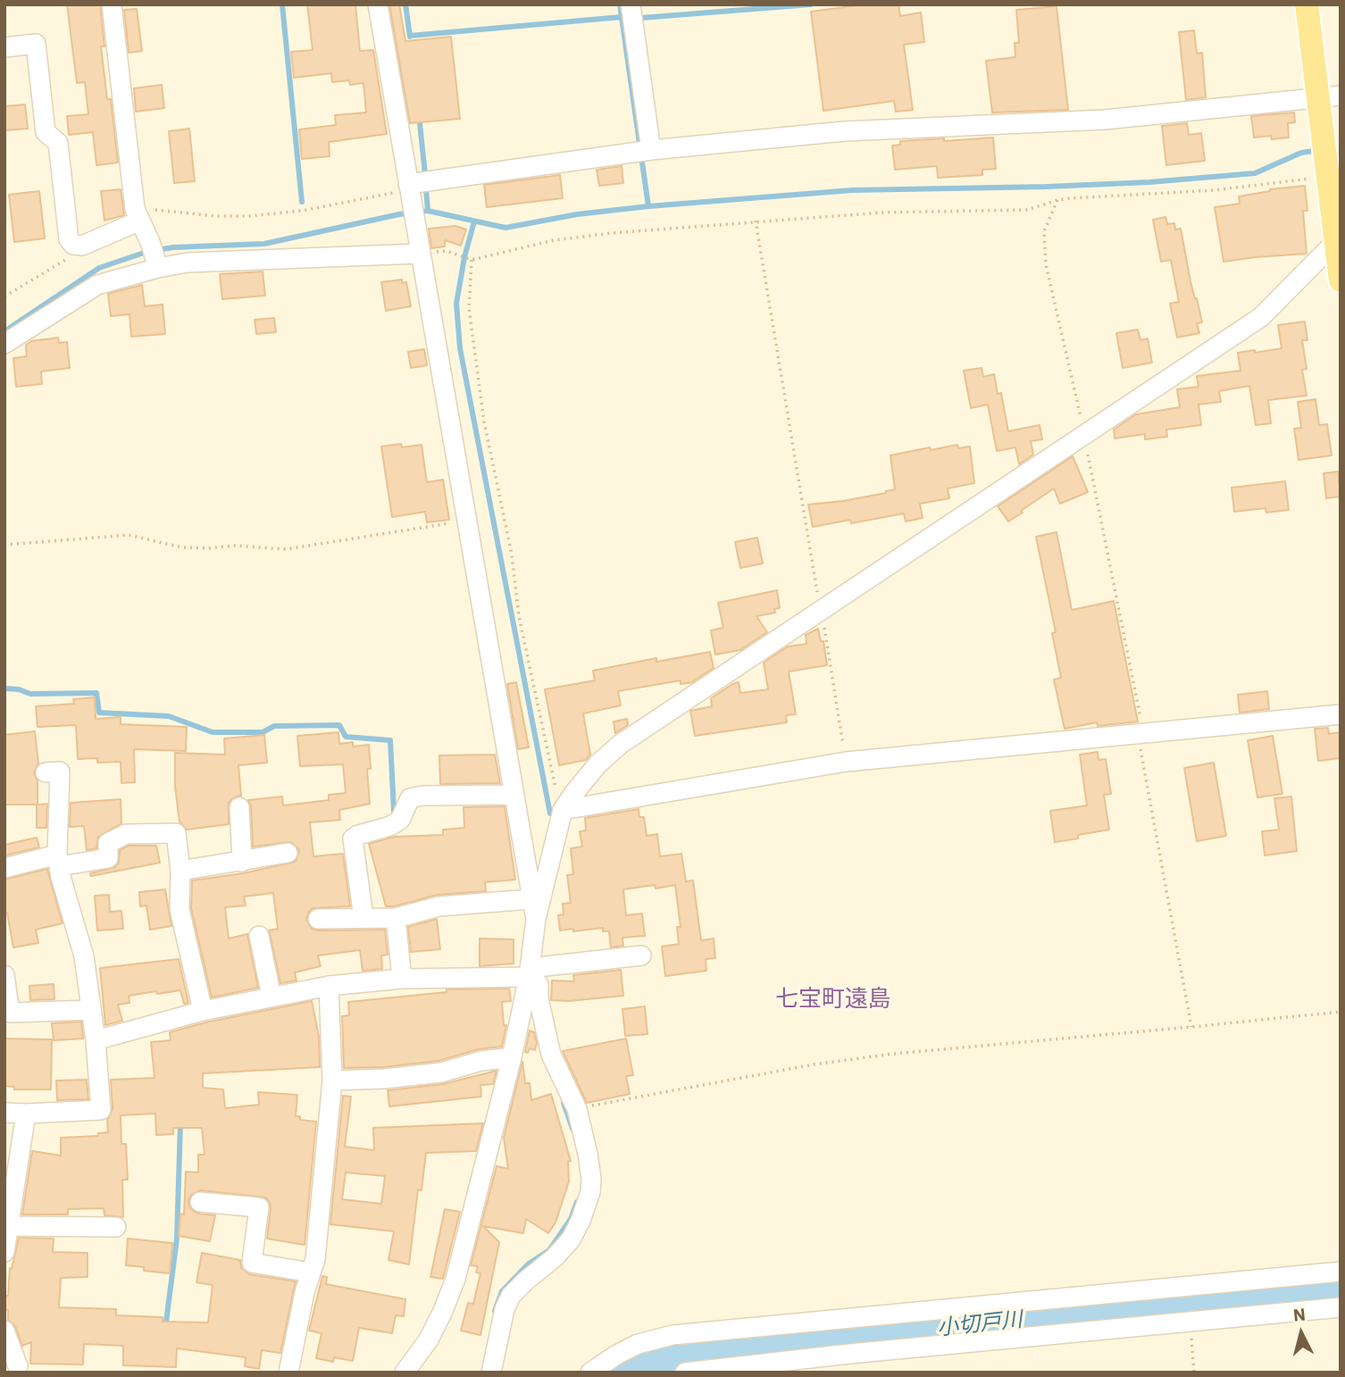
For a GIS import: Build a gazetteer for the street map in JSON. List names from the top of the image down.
{
  "districts": ["七宝町遠島"],
  "water": ["小切戸川"],
  "north": "top"
}
